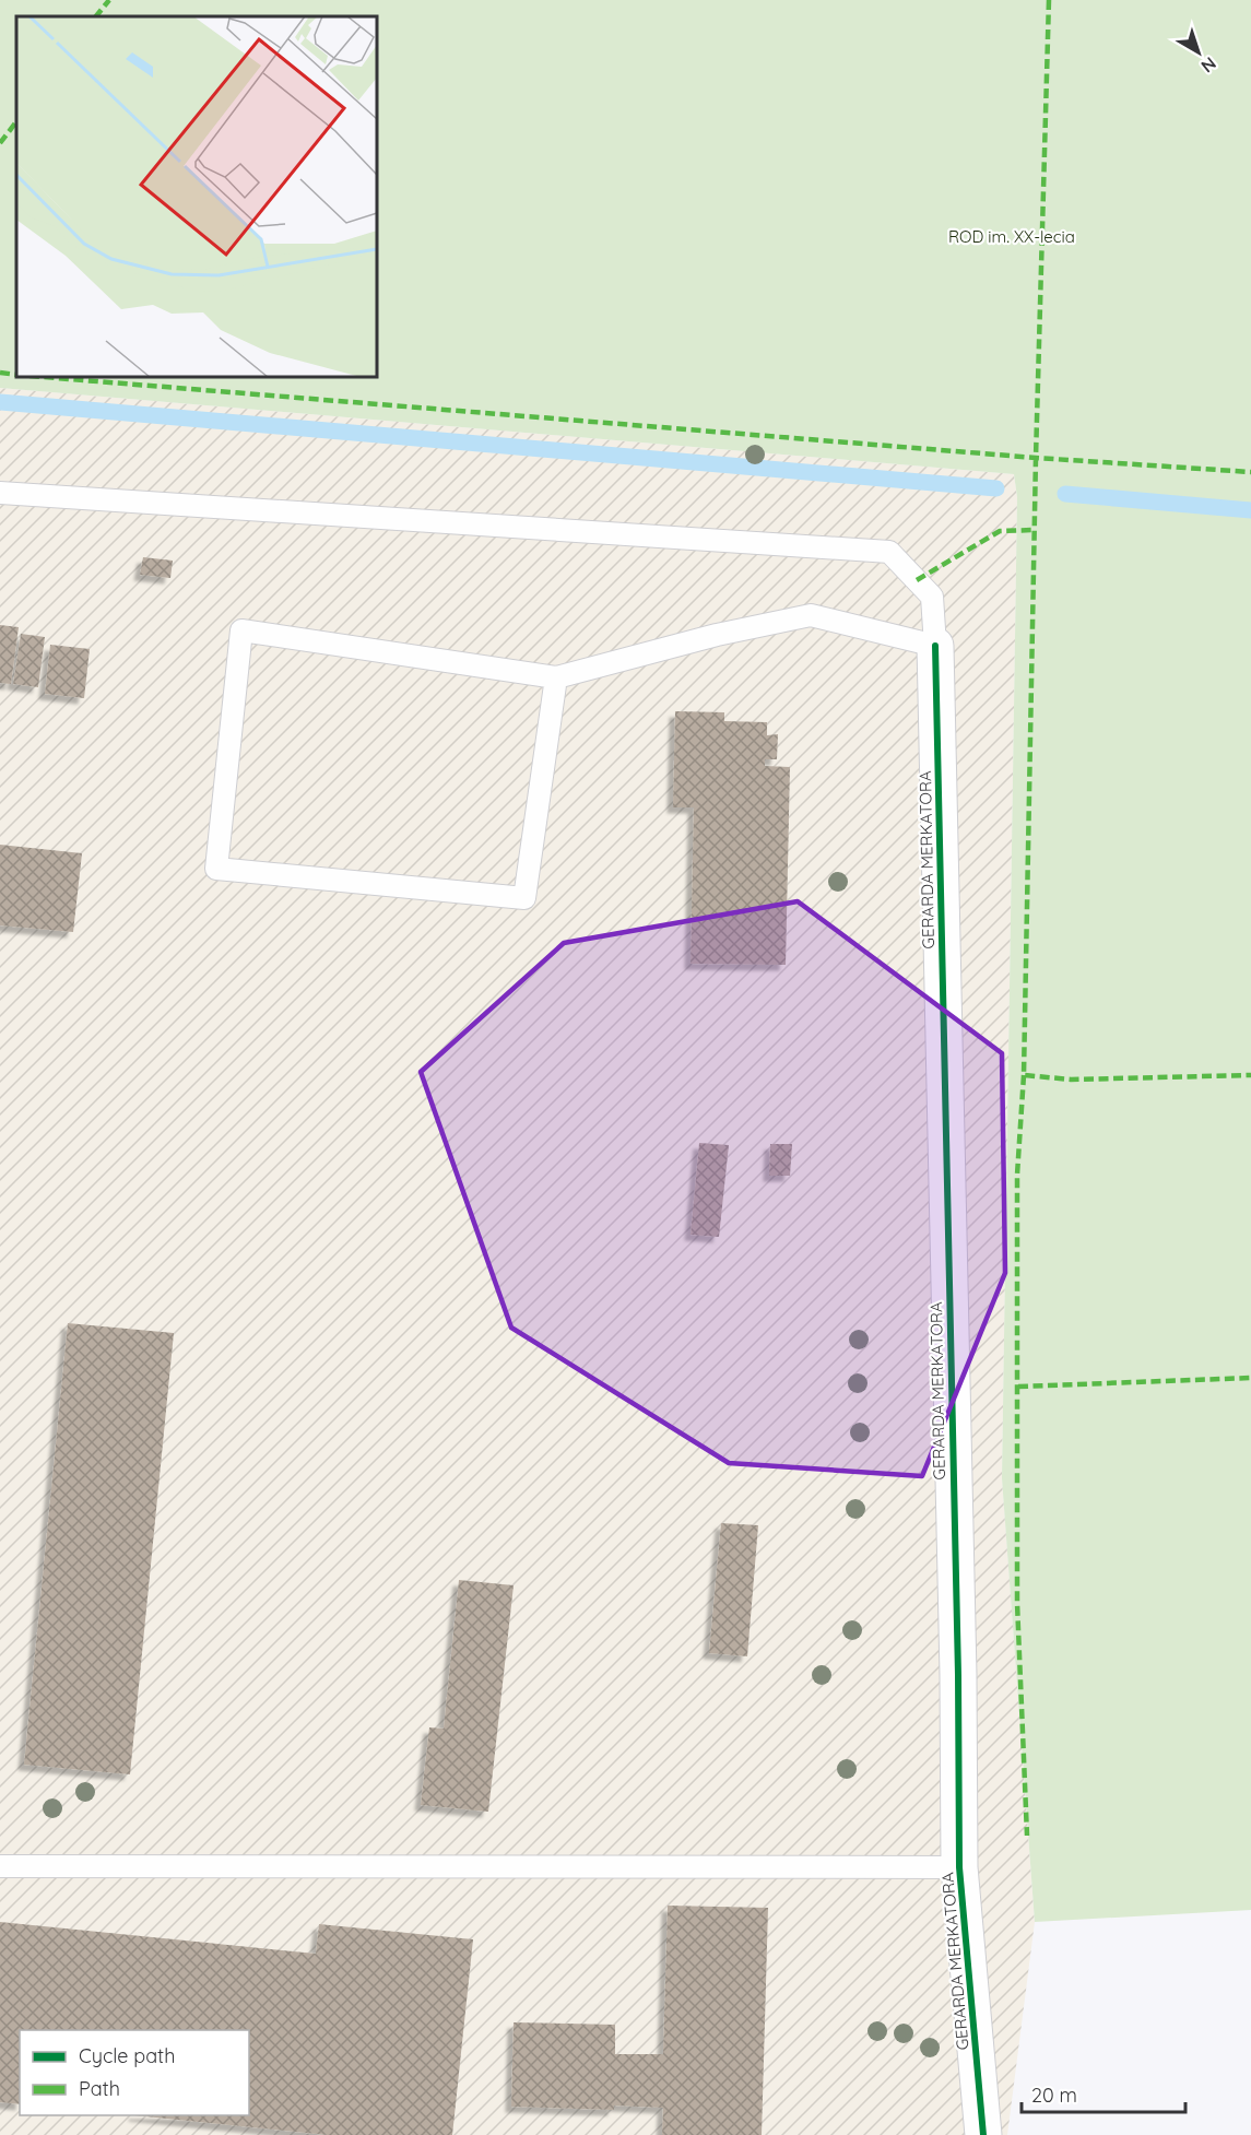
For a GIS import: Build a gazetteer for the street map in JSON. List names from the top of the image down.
{
  "streets": {
    "street": ["GERARDA MERKATORA"]
  },
  "parks": ["ROD im. XX-lecia"],
  "legend": ["Cycle path", "Path"],
  "scale_bar": "20 m",
  "north": "bottom right"
}
